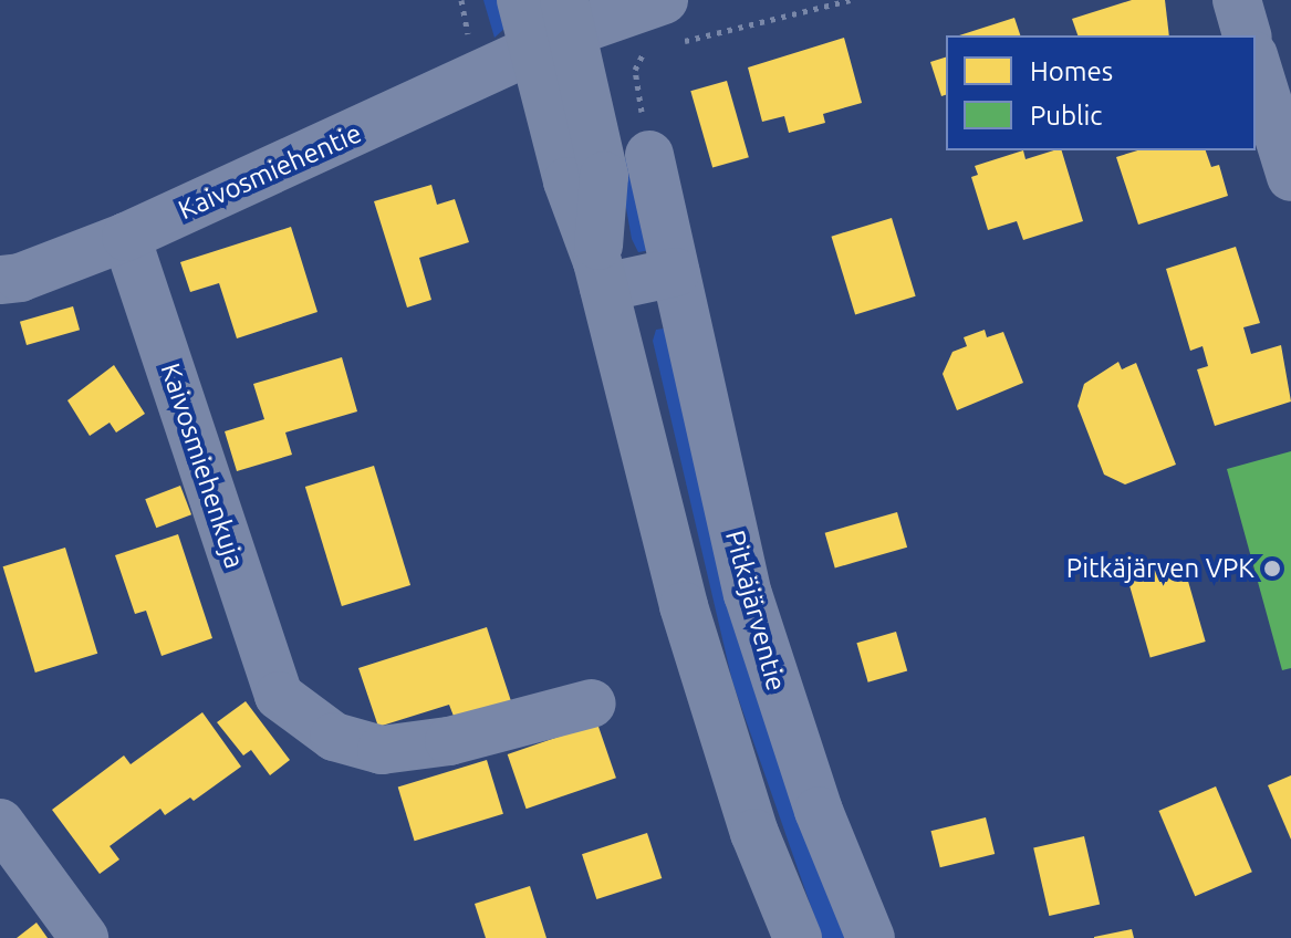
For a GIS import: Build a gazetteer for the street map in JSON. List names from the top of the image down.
{
  "streets": {
    "street": ["Kaivosmiehentie", "Kaivosmiehenkuja", "Pitkäjärventie"]
  },
  "crossings": [
    ["Kaivosmiehentie", "Kaivosmiehenkuja"]
  ],
  "places": ["Pitkäjärven VPK"],
  "legend": ["Homes", "Public"]
}
